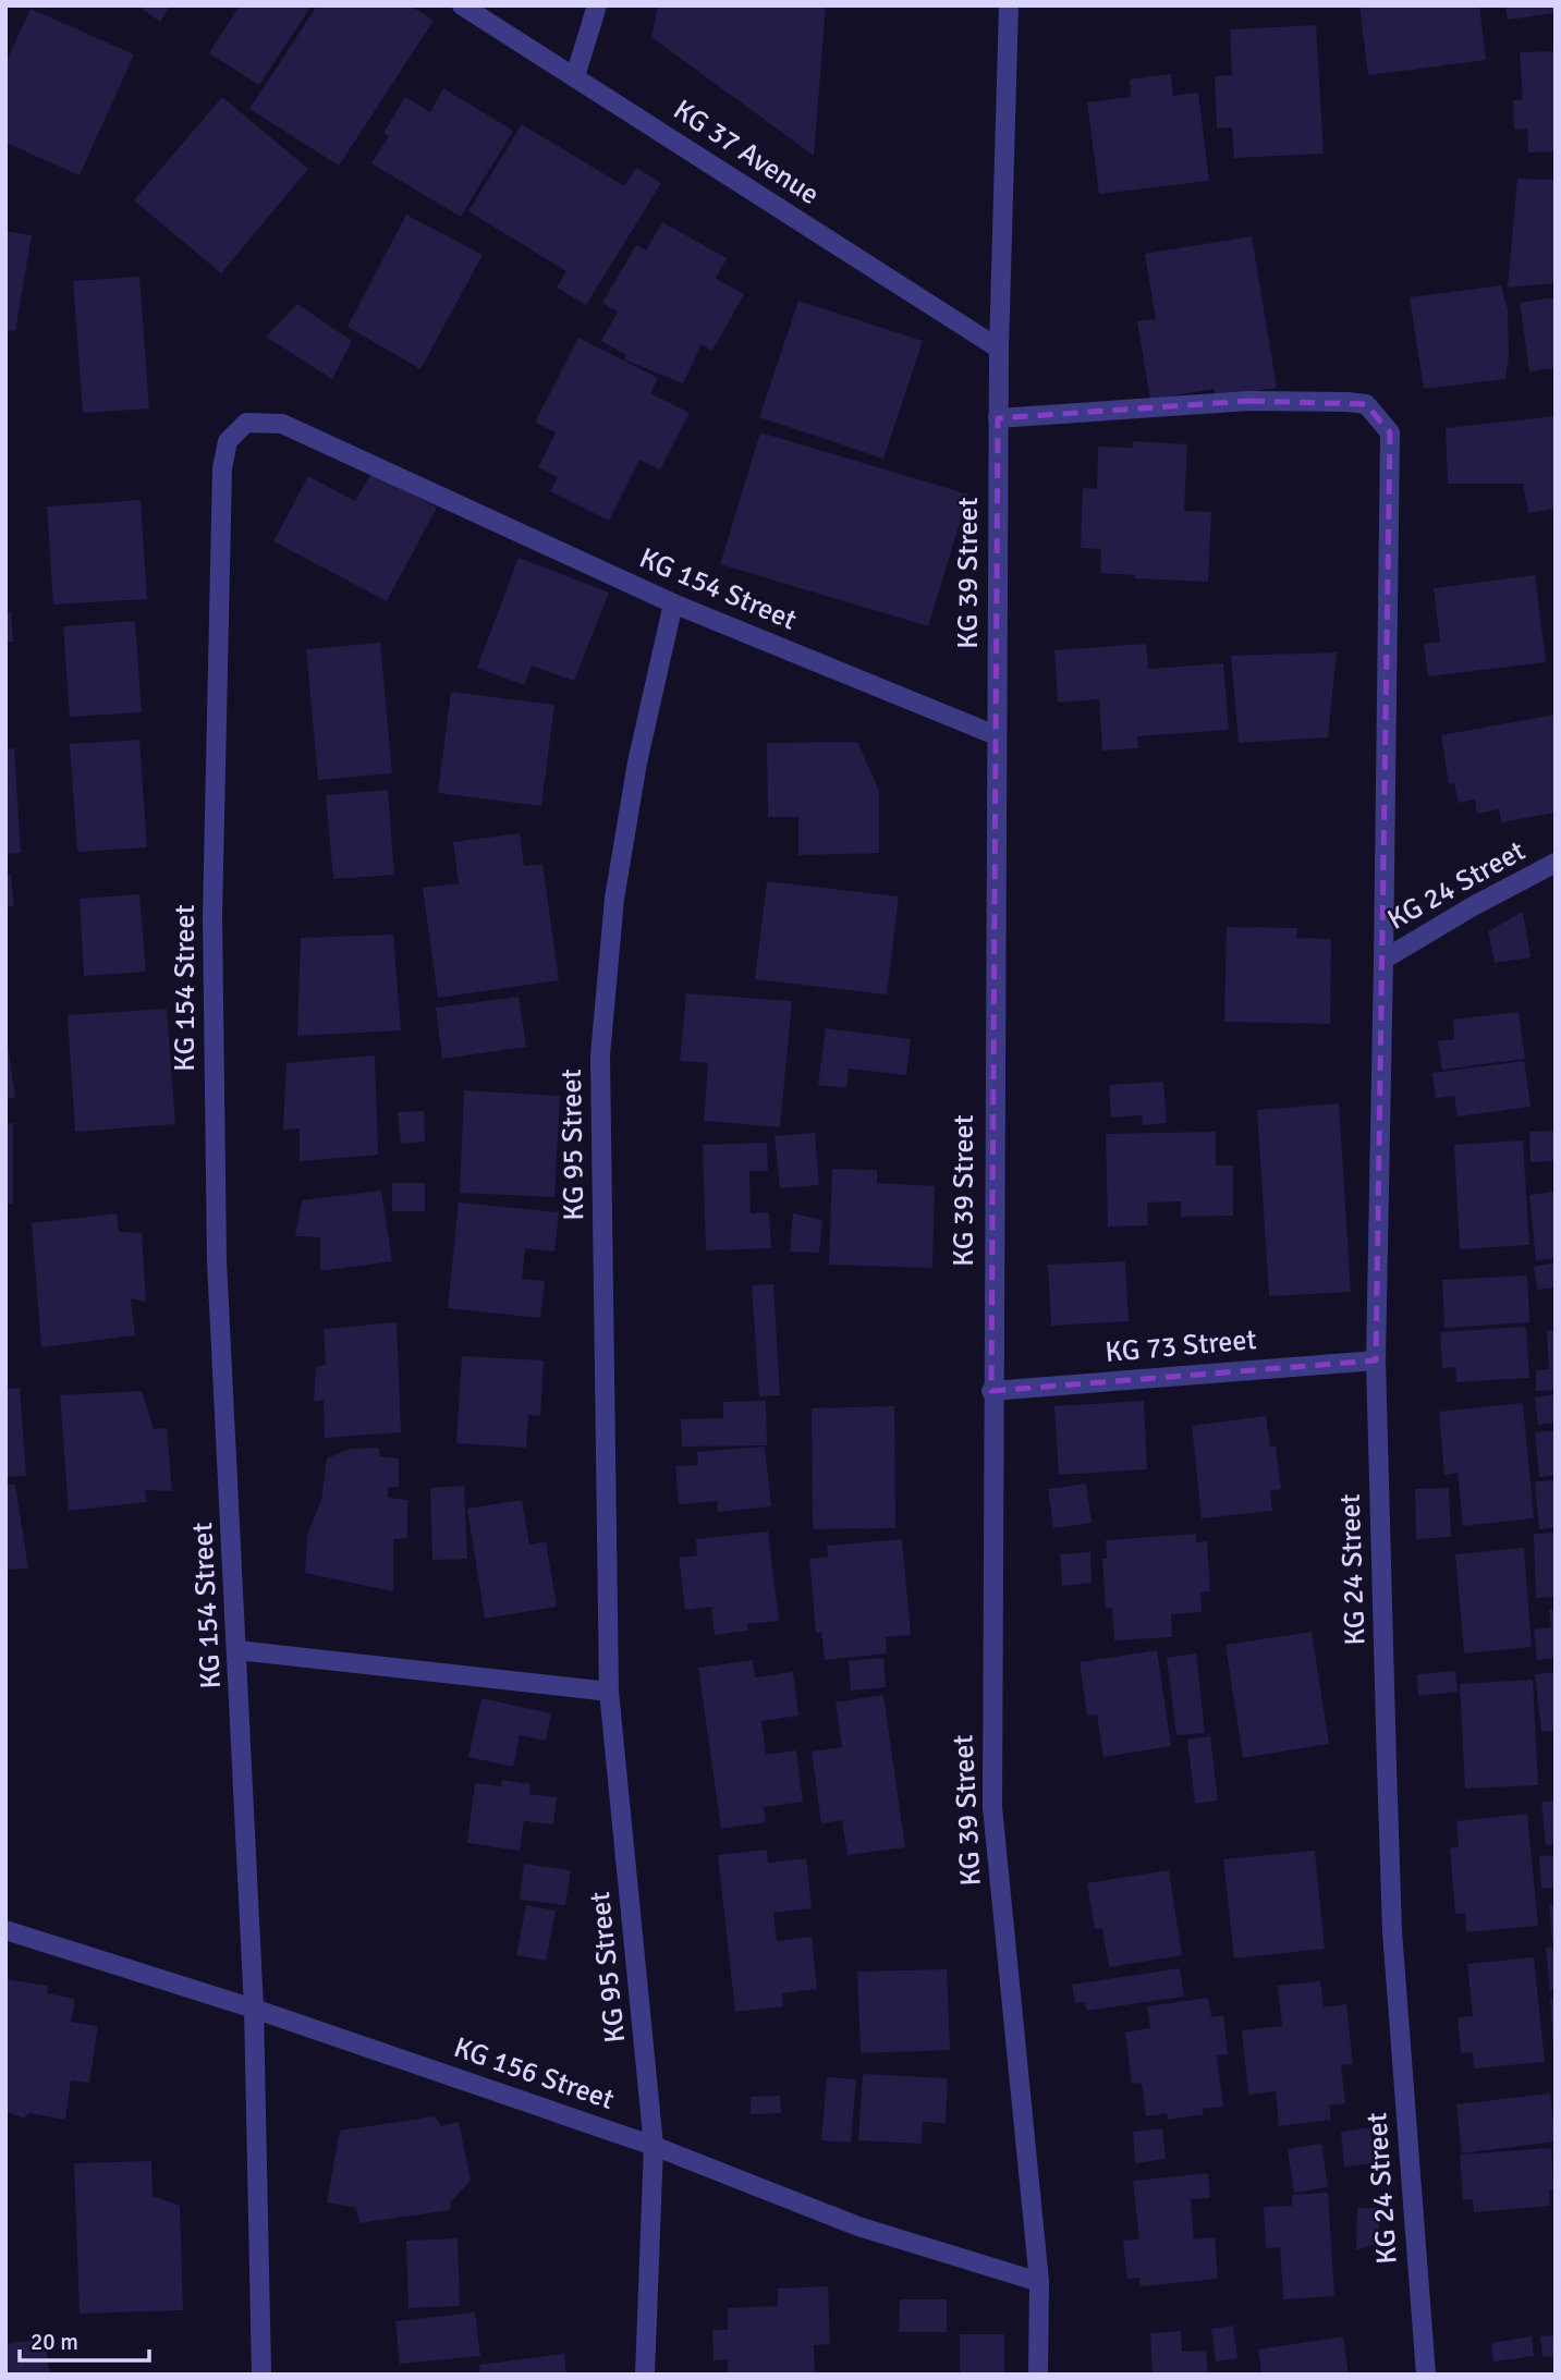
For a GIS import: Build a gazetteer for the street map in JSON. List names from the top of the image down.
{
  "streets": {
    "street": [
      "KG 37 Avenue",
      "KG 39 Street",
      "KG 154 Street",
      "KG 24 Street",
      "KG 95 Street",
      "KG 73 Street",
      "KG 156 Street"
    ]
  },
  "crossings": [
    ["KG 37 Avenue", "KG 39 Street"],
    ["KG 39 Street", "KG 154 Street"],
    ["KG 39 Street", "KG 73 Street"],
    ["KG 39 Street", "KG 156 Street"],
    ["KG 154 Street", "KG 95 Street"],
    ["KG 154 Street", "KG 156 Street"],
    ["KG 24 Street", "KG 73 Street"],
    ["KG 95 Street", "KG 156 Street"]
  ],
  "scale_bar": "20 m"
}
